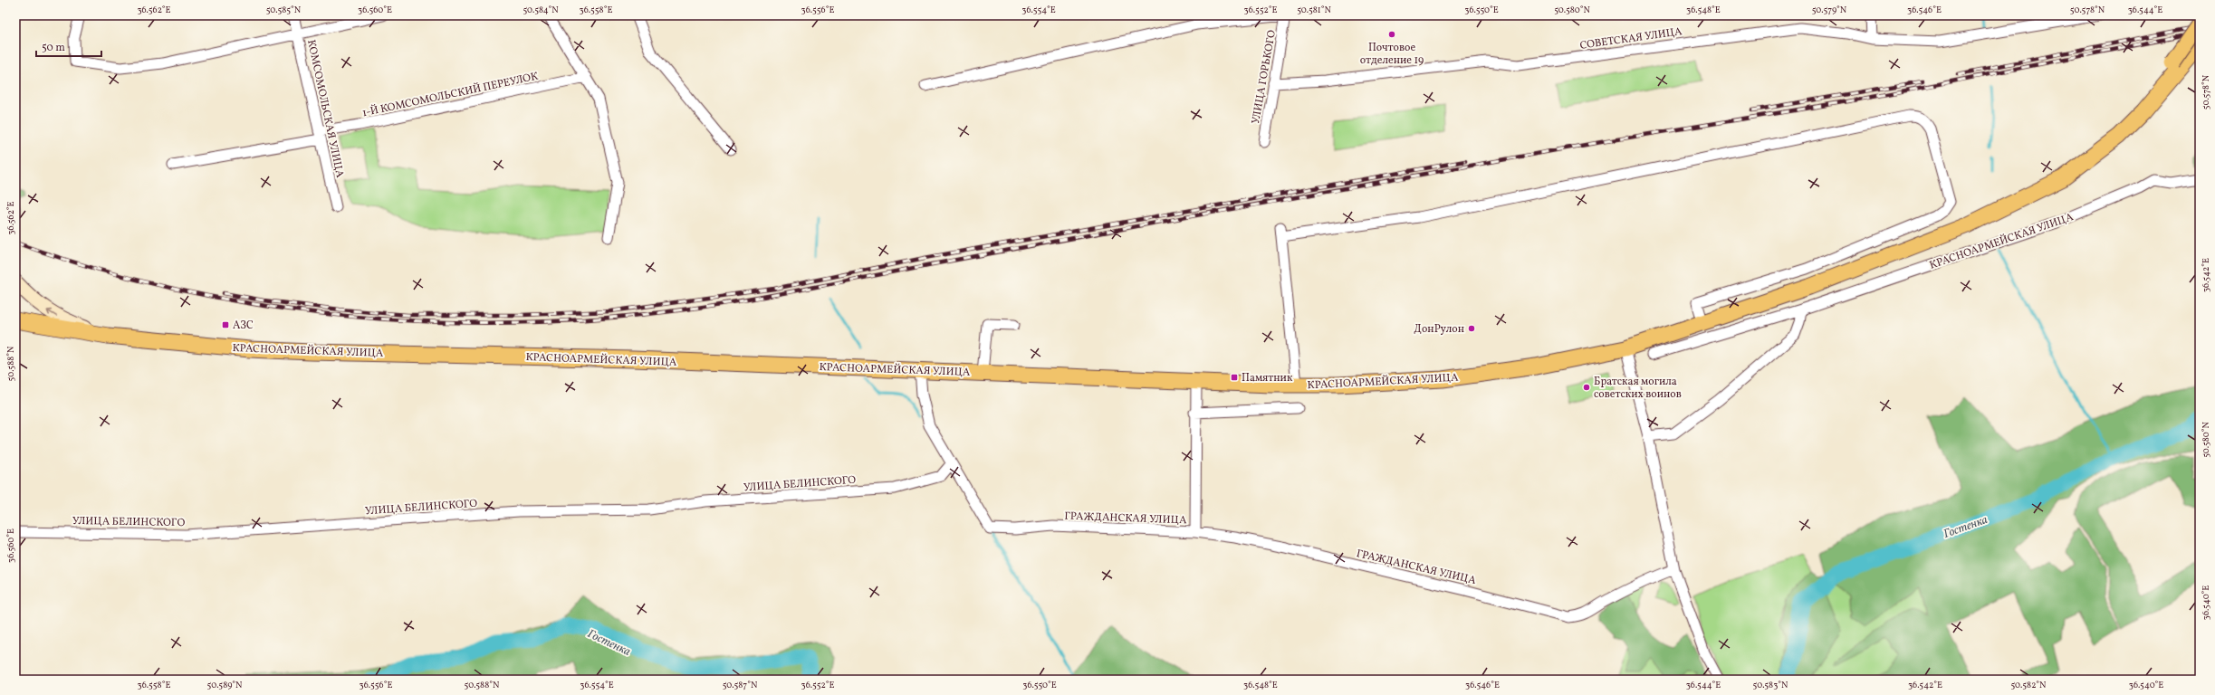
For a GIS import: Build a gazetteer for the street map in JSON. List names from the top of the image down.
{
  "streets": {
    "main road": ["КРАСНОАРМЕЙСКАЯ УЛИЦА"],
    "street": [
      "СОВЕТСКАЯ УЛИЦА",
      "УЛИЦА ГОРЬКОГО",
      "1-Й КОМСОМОЛЬСКИЙ ПЕРЕУЛОК",
      "КОМСОМОЛЬСКАЯ УЛИЦА",
      "УЛИЦА БЕЛИНСКОГО",
      "ГРАЖДАНСКАЯ УЛИЦА"
    ]
  },
  "crossings": [
    ["СОВЕТСКАЯ УЛИЦА", "УЛИЦА ГОРЬКОГО"],
    ["1-Й КОМСОМОЛЬСКИЙ ПЕРЕУЛОК", "КОМСОМОЛЬСКАЯ УЛИЦА"],
    ["УЛИЦА БЕЛИНСКОГО", "ГРАЖДАНСКАЯ УЛИЦА"]
  ],
  "water": ["Гостенка"],
  "places": {
    "other": ["Почтовое отделение 19", "ДонРулон", "Братская могила советских воинов"],
    "transit": ["АЗС", "Памятник"]
  },
  "scale_bar": "50 m",
  "coordinates": [
    "36.562°E",
    "50.585°N",
    "36.560°E",
    "50.584°N",
    "36.558°E",
    "36.556°E",
    "36.554°E",
    "36.552°E",
    "50.581°N",
    "36.550°E",
    "50.580°N",
    "36.548°E",
    "50.579°N",
    "36.546°E",
    "50.578°N",
    "36.544°E",
    "36.542°E",
    "50.588°N",
    "36.540°E",
    "50.589°N",
    "50.587°N",
    "50.583°N",
    "50.582°N"
  ]
}
